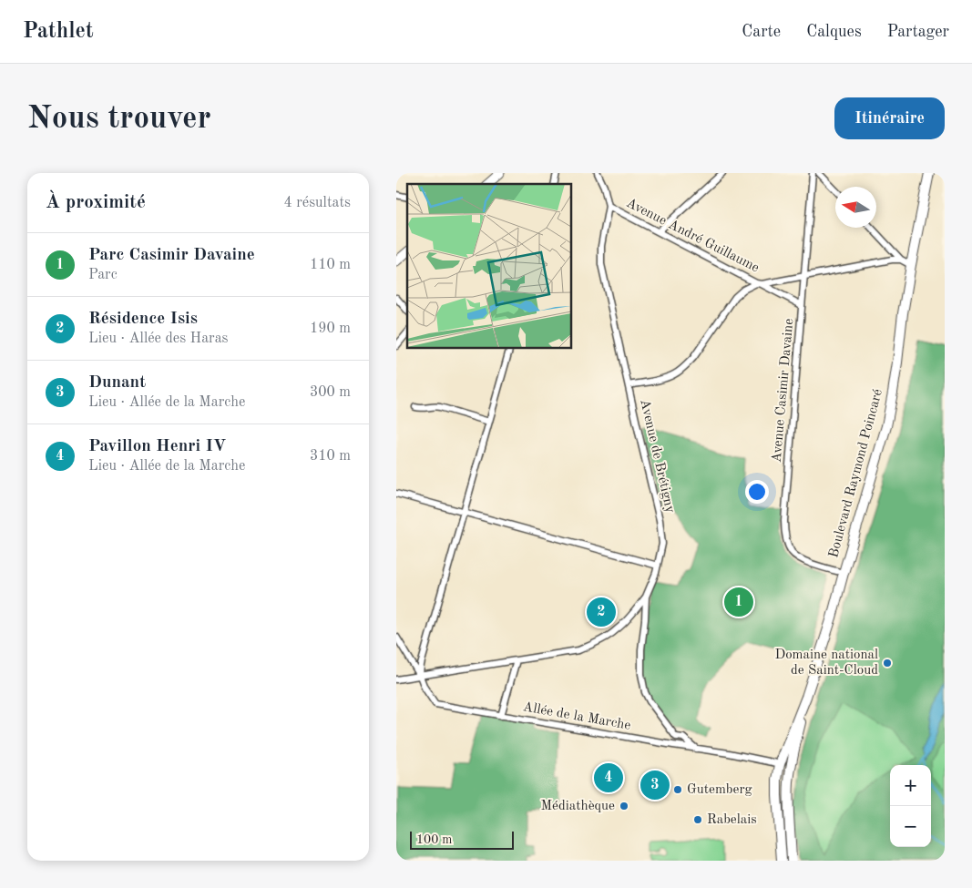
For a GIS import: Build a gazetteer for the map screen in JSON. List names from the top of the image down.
{
  "streets": {
    "main road": ["Boulevard Raymond Poincaré"],
    "street": [
      "Avenue André Guillaume",
      "Avenue Casimir Davaine",
      "Avenue de Brétigny",
      "Allée de la Marche"
    ]
  },
  "crossings": [
    ["Avenue André Guillaume", "Avenue Casimir Davaine"],
    ["Avenue André Guillaume", "Avenue de Brétigny"],
    ["Avenue Casimir Davaine", "Boulevard Raymond Poincaré"],
    ["Avenue de Brétigny", "Allée de la Marche"],
    ["Boulevard Raymond Poincaré", "Allée de la Marche"]
  ],
  "places": [
    "Domaine national de Saint-Cloud",
    "Gutemberg",
    "Médiathèque",
    "Rabelais"
  ],
  "scale_bar": "100 m",
  "north": "left",
  "page": {
    "header": "Pathlet",
    "nav": ["Carte", "Calques", "Partager"],
    "buttons": "Itinéraire",
    "title": "Nous trouver",
    "heading": ["À proximité", "4 résultats"],
    "list": [
      {
        "mark": "1",
        "name": "Parc Casimir Davaine",
        "note": "Parc",
        "value": "110 m"
      },
      {
        "mark": "2",
        "name": "Résidence Isis",
        "note": "Lieu · Allée des Haras",
        "value": "190 m"
      },
      {
        "mark": "3",
        "name": "Dunant",
        "note": "Lieu · Allée de la Marche",
        "value": "300 m"
      },
      {
        "mark": "4",
        "name": "Pavillon Henri IV",
        "note": "Lieu · Allée de la Marche",
        "value": "310 m"
      }
    ],
    "pins": [
      "1",
      "2",
      "4",
      "3"
    ],
    "map_buttons": ["+", "−"],
    "scale": "100 m"
  }
}
